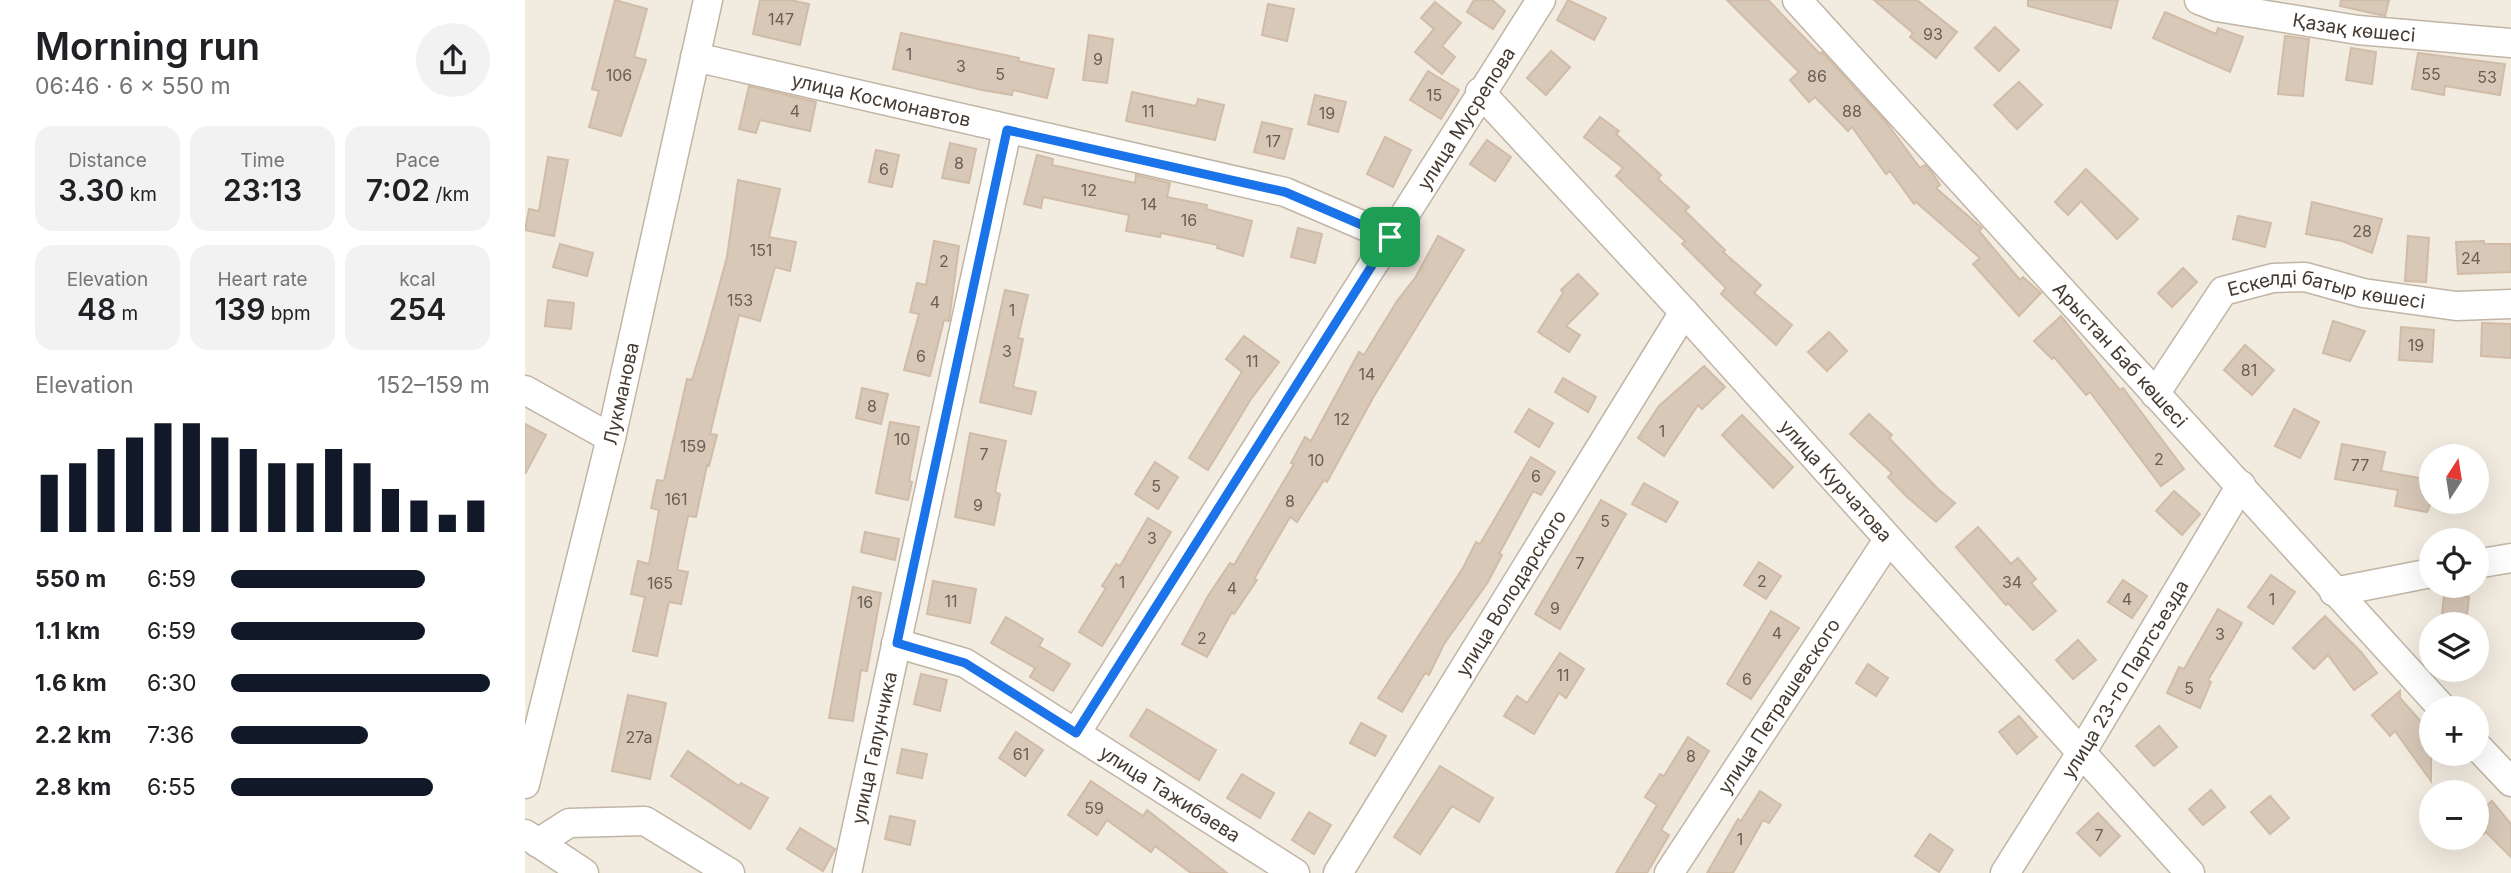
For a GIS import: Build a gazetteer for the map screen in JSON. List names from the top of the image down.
{
  "streets": {
    "street": [
      "Қазақ көшесі",
      "улица Космонавтов",
      "улица Мусрепова",
      "Ескелді батыр көшесі",
      "Арыстан Баб көшесі",
      "Лукманова",
      "улица Курчатова",
      "улица Володарского",
      "улица 23-го Партсъезда",
      "улица Петрашевского",
      "улица Галунчика",
      "улица Тажибаева"
    ]
  },
  "crossings": [
    ["улица Космонавтов", "улица Мусрепова"],
    ["улица Космонавтов", "Лукманова"],
    ["улица Космонавтов", "улица Галунчика"],
    ["улица Мусрепова", "улица Курчатова"],
    ["улица Мусрепова", "улица Тажибаева"],
    ["Ескелді батыр көшесі", "Арыстан Баб көшесі"],
    ["Арыстан Баб көшесі", "улица 23-го Партсъезда"],
    ["улица Курчатова", "улица Володарского"],
    ["улица Курчатова", "улица 23-го Партсъезда"],
    ["улица Курчатова", "улица Петрашевского"],
    ["улица Галунчика", "улица Тажибаева"]
  ],
  "house_numbers": [
    "147",
    "93",
    "1",
    "9",
    "3",
    "5",
    "55",
    "106",
    "86",
    "53",
    "15",
    "4",
    "11",
    "88",
    "19",
    "17",
    "8",
    "6",
    "12",
    "14",
    "16",
    "28",
    "151",
    "24",
    "2",
    "153",
    "4",
    "1",
    "19",
    "3",
    "6",
    "11",
    "81",
    "14",
    "8",
    "12",
    "1",
    "10",
    "159",
    "7",
    "2",
    "10",
    "77",
    "6",
    "5",
    "161",
    "8",
    "9",
    "5",
    "3",
    "7",
    "2",
    "1",
    "34",
    "165",
    "4",
    "4",
    "1",
    "11",
    "16",
    "9",
    "4",
    "3",
    "2",
    "11",
    "6",
    "5",
    "27а",
    "61",
    "8",
    "59",
    "7",
    "1"
  ],
  "north": "top",
  "page": {
    "heading": ["Morning run", "06:46 · 6 × 550 m"],
    "stats": [
      ["Distance", "3.30 km"],
      ["Time", "23:13"],
      ["Pace", "7:02 /km"],
      ["Elevation", "48 m"],
      ["Heart rate", "139 bpm"],
      ["kcal", "254"]
    ],
    "chart": ["Elevation", "152–159 m"],
    "map_buttons": ["+", "−"],
    "list": [
      {
        "name": "550 m",
        "note": "6:59"
      },
      {
        "name": "1.1 km",
        "note": "6:59"
      },
      {
        "name": "1.6 km",
        "note": "6:30"
      },
      {
        "name": "2.2 km",
        "note": "7:36"
      },
      {
        "name": "2.8 km",
        "note": "6:55"
      }
    ]
  }
}
